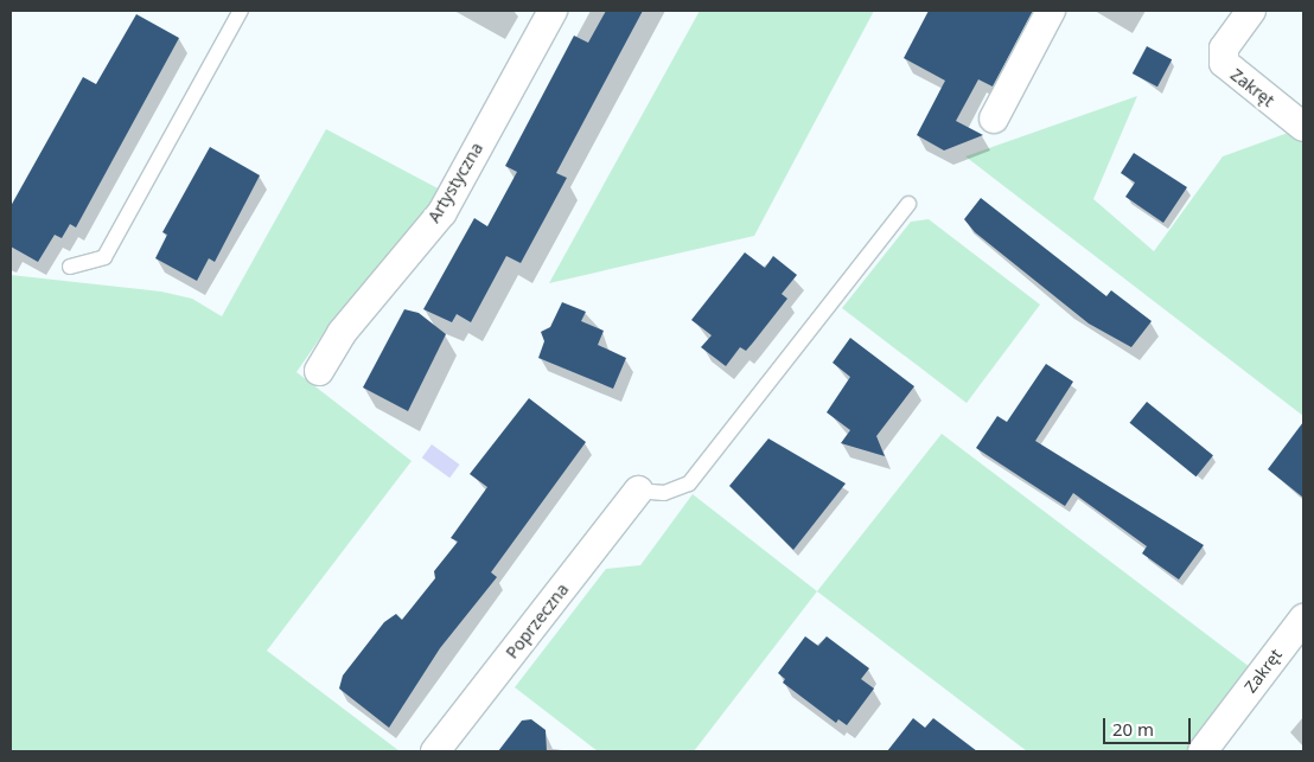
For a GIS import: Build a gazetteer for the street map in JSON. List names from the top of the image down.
{
  "streets": {
    "street": ["Zakręt", "Artystyczna", "Poprzeczna"]
  },
  "scale_bar": "20 m"
}
